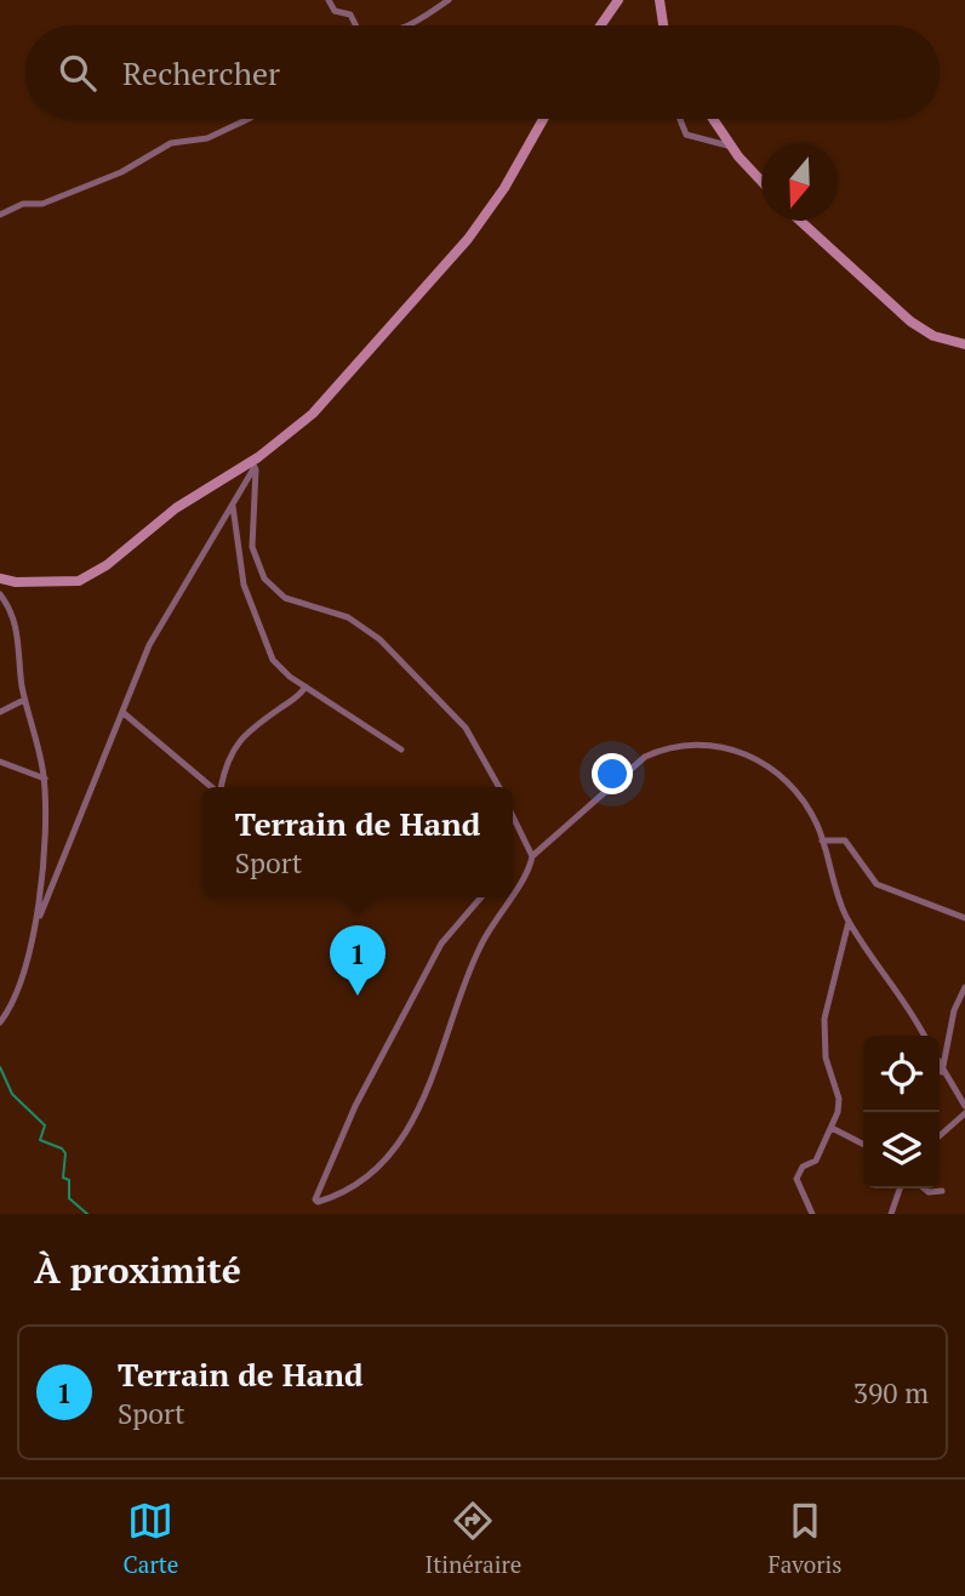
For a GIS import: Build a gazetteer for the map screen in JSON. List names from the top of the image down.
{
  "north": "bottom",
  "page": {
    "search": "Rechercher",
    "popup": ["Terrain de Hand", "Sport"],
    "pins": "1",
    "heading": "À proximité",
    "list": [
      {
        "mark": "1",
        "name": "Terrain de Hand",
        "note": "Sport",
        "value": "390 m"
      }
    ],
    "nav": ["Carte", "Itinéraire", "Favoris"]
  }
}
